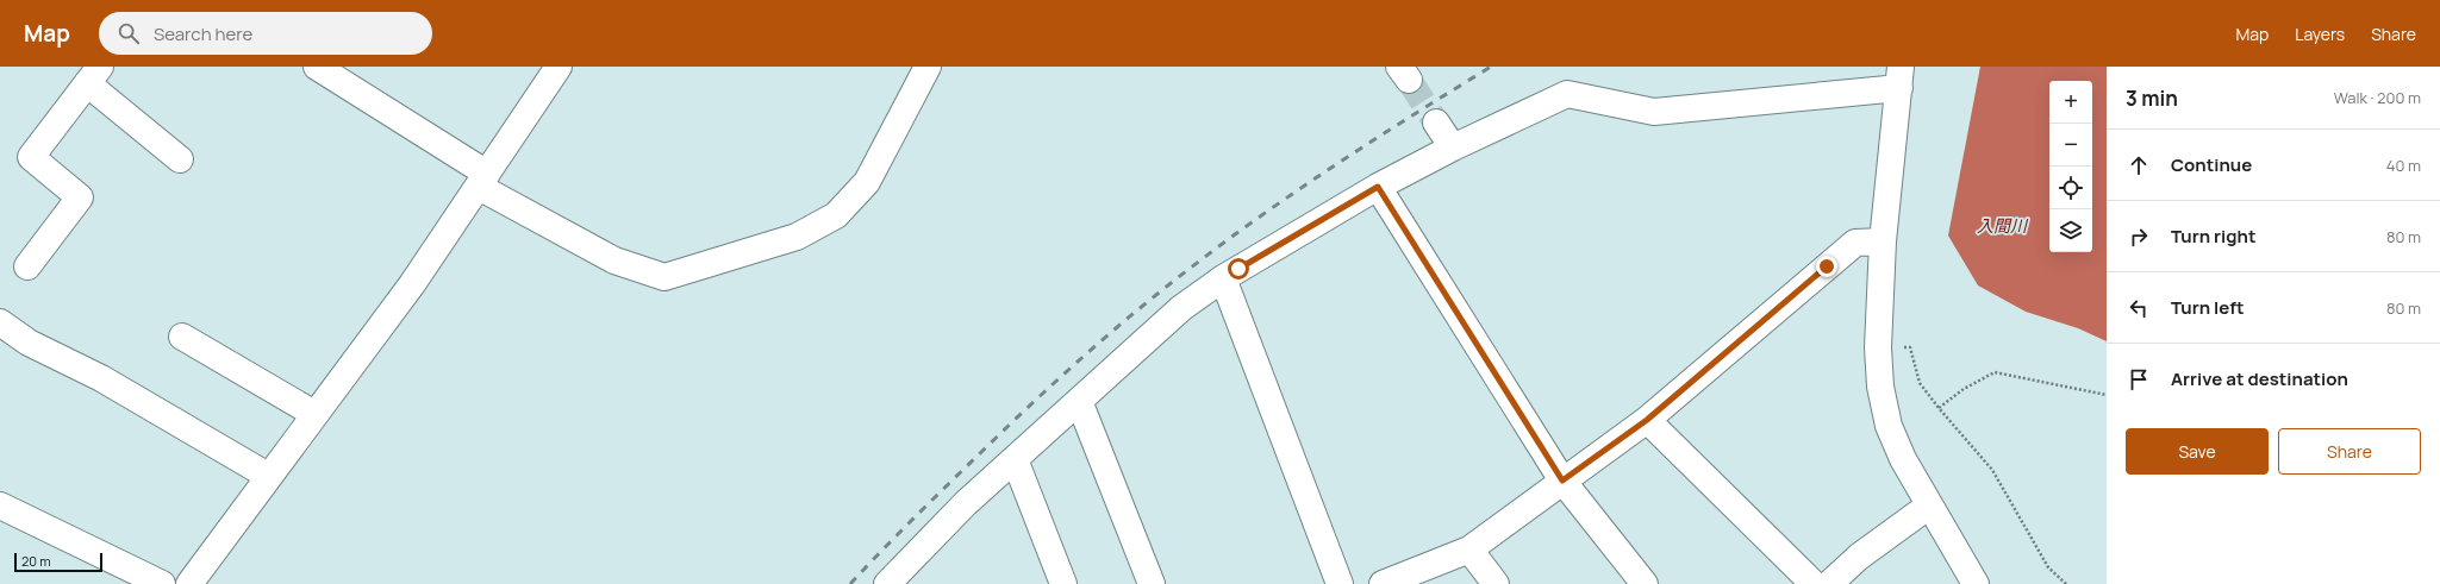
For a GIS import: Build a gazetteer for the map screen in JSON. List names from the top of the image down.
{
  "water": ["入間川"],
  "scale_bar": "20 m",
  "page": {
    "header": "Map",
    "search": "Search here",
    "nav": ["Map", "Layers", "Share"],
    "heading": ["3 min", "Walk · 200 m"],
    "map_buttons": ["+", "−"],
    "list": [
      ["Continue", "40 m"],
      ["Turn right", "80 m"],
      ["Turn left", "80 m"],
      "Arrive at destination"
    ],
    "buttons": ["Save", "Share"],
    "scale": "20 m"
  }
}
